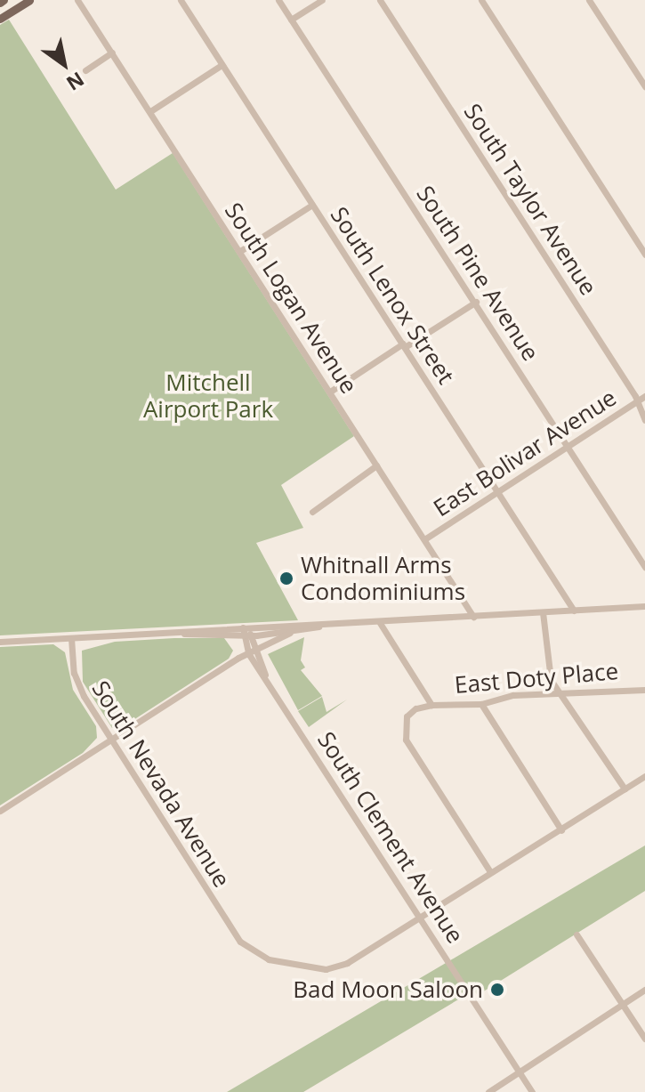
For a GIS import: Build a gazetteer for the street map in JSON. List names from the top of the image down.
{
  "streets": {
    "street": [
      "South Taylor Avenue",
      "South Pine Avenue",
      "South Lenox Street",
      "South Logan Avenue",
      "East Bolivar Avenue",
      "East Doty Place",
      "South Nevada Avenue",
      "South Clement Avenue"
    ]
  },
  "crossings": [
    ["South Taylor Avenue", "East Bolivar Avenue"],
    ["South Pine Avenue", "East Bolivar Avenue"],
    ["South Lenox Street", "East Bolivar Avenue"],
    ["South Logan Avenue", "East Bolivar Avenue"],
    ["South Nevada Avenue", "South Clement Avenue"]
  ],
  "parks": ["Mitchell Airport Park"],
  "places": ["Whitnall Arms Condominiums", "Bad Moon Saloon"],
  "north": "bottom right"
}
